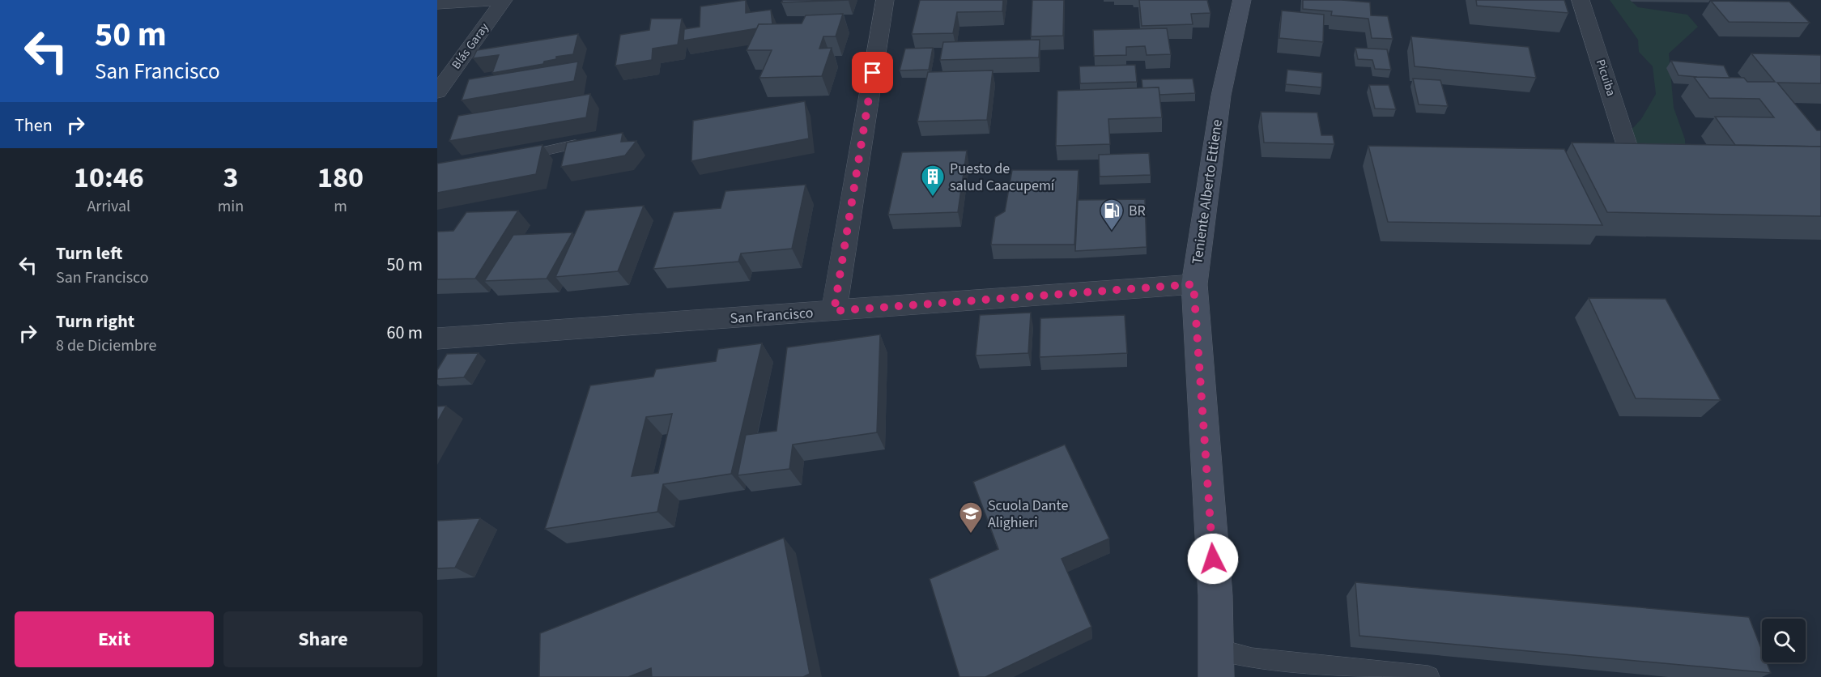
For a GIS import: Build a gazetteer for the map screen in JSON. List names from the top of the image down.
{
  "streets": {
    "main road": ["Teniente Alberto Ettiene"],
    "street": ["Blás Garay", "Picuiba", "San Francisco"]
  },
  "crossings": [
    ["Teniente Alberto Ettiene", "San Francisco"]
  ],
  "places": {
    "building": ["Puesto de salud Caacupemí"],
    "fuel station": ["BR"],
    "school or university": ["Scuola Dante Alighieri"]
  },
  "page": {
    "turn": ["50 m", "San Francisco"],
    "then": "Then",
    "eta": [
      "10:46",
      "Arrival",
      "3",
      "min",
      "180",
      "m"
    ],
    "list": [
      {
        "name": "Turn left",
        "note": "San Francisco",
        "value": "50 m"
      },
      {
        "name": "Turn right",
        "note": "8 de Diciembre",
        "value": "60 m"
      }
    ],
    "buttons": ["Exit", "Share"]
  }
}
